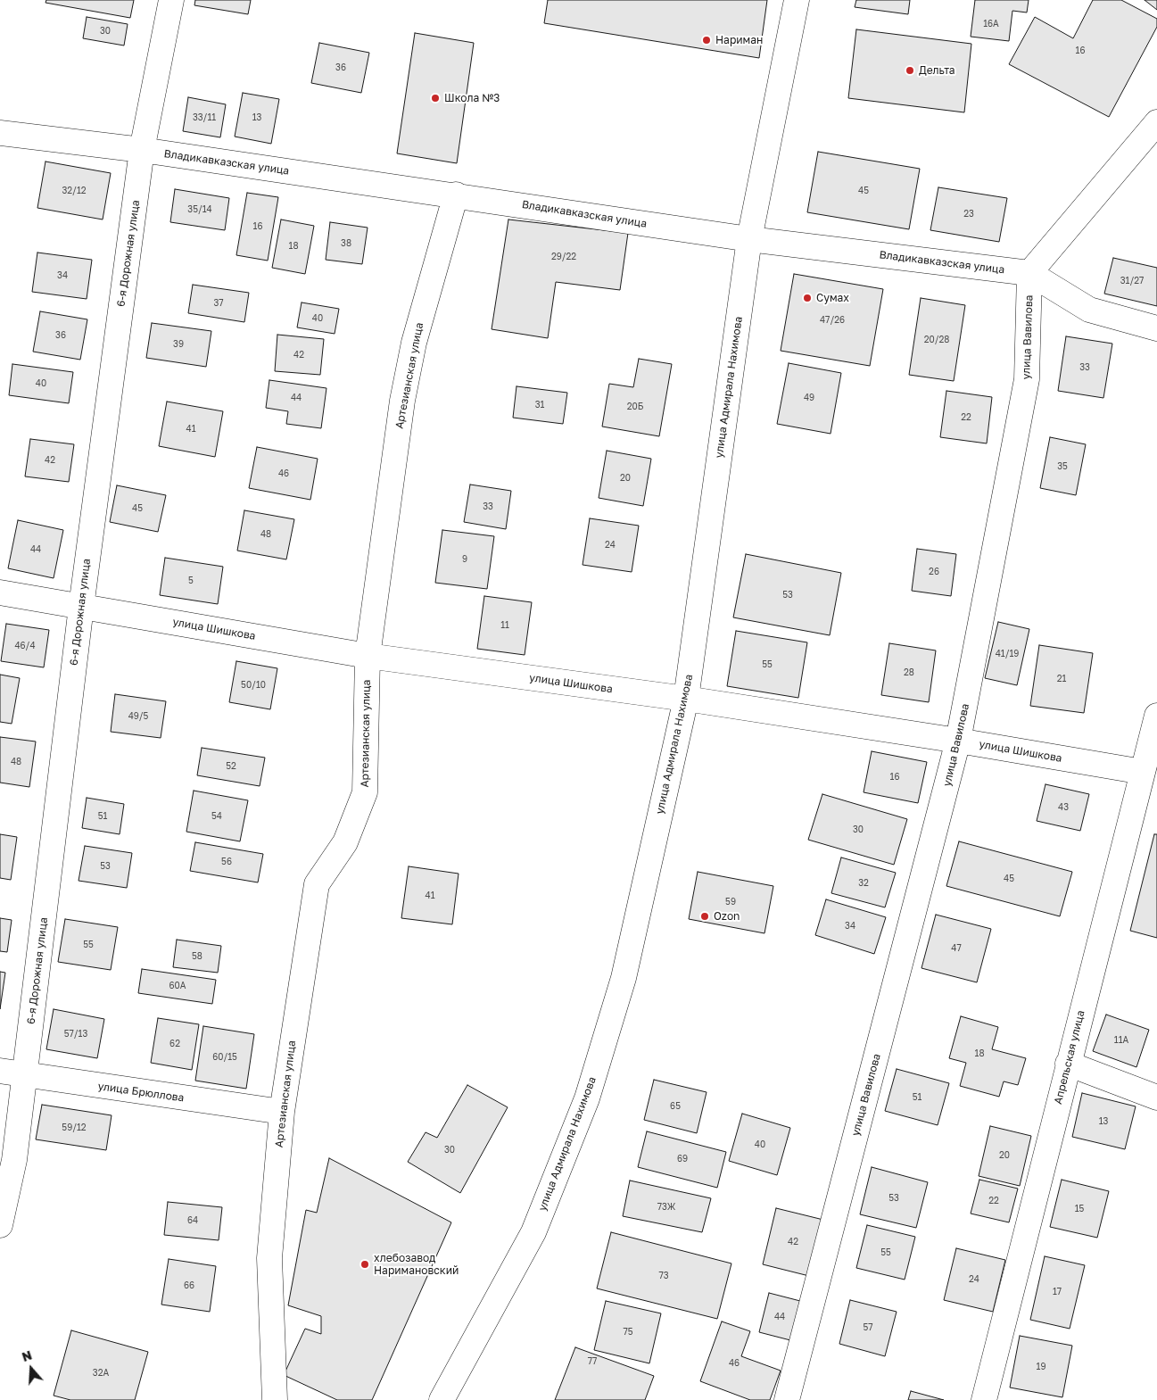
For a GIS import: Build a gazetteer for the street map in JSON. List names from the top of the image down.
{
  "streets": {
    "street": [
      "Владикавказская улица",
      "6-я Дорожная улица",
      "улица Вавилова",
      "Артезианская улица",
      "улица Адмирала Нахимова",
      "улица Шишкова",
      "Апрельская улица",
      "улица Брюллова"
    ]
  },
  "crossings": [
    ["Владикавказская улица", "6-я Дорожная улица"],
    ["Владикавказская улица", "улица Вавилова"],
    ["Владикавказская улица", "Артезианская улица"],
    ["Владикавказская улица", "улица Адмирала Нахимова"],
    ["6-я Дорожная улица", "улица Шишкова"],
    ["6-я Дорожная улица", "улица Брюллова"],
    ["улица Вавилова", "улица Шишкова"],
    ["Артезианская улица", "улица Шишкова"],
    ["Артезианская улица", "улица Брюллова"],
    ["улица Адмирала Нахимова", "улица Шишкова"],
    ["улица Шишкова", "Апрельская улица"]
  ],
  "places": [
    "Нариман",
    "Дельта",
    "Школа №3",
    "Сумах",
    "Ozon",
    "хлебозавод Наримановский"
  ],
  "house_numbers": [
    "16А",
    "30",
    "16",
    "36",
    "33/11",
    "13",
    "32/12",
    "45",
    "35/14",
    "23",
    "16",
    "38",
    "18",
    "29/22",
    "34",
    "31/27",
    "37",
    "40",
    "47/26",
    "36",
    "20/28",
    "39",
    "42",
    "33",
    "40",
    "44",
    "49",
    "31",
    "20Б",
    "22",
    "41",
    "42",
    "35",
    "46",
    "20",
    "33",
    "45",
    "48",
    "24",
    "44",
    "9",
    "26",
    "5",
    "53",
    "11",
    "46/4",
    "41/19",
    "55",
    "28",
    "21",
    "50/10",
    "49/5",
    "48",
    "52",
    "16",
    "43",
    "51",
    "54",
    "30",
    "56",
    "53",
    "45",
    "32",
    "41",
    "59",
    "34",
    "55",
    "47",
    "58",
    "60А",
    "57/13",
    "11А",
    "62",
    "18",
    "60/15",
    "51",
    "65",
    "13",
    "59/12",
    "40",
    "30",
    "20",
    "69",
    "53",
    "22",
    "73Ж",
    "15",
    "64",
    "42",
    "55",
    "73",
    "24",
    "66",
    "17",
    "44",
    "57",
    "75",
    "77",
    "46",
    "19",
    "32А"
  ],
  "north": "top"
}
